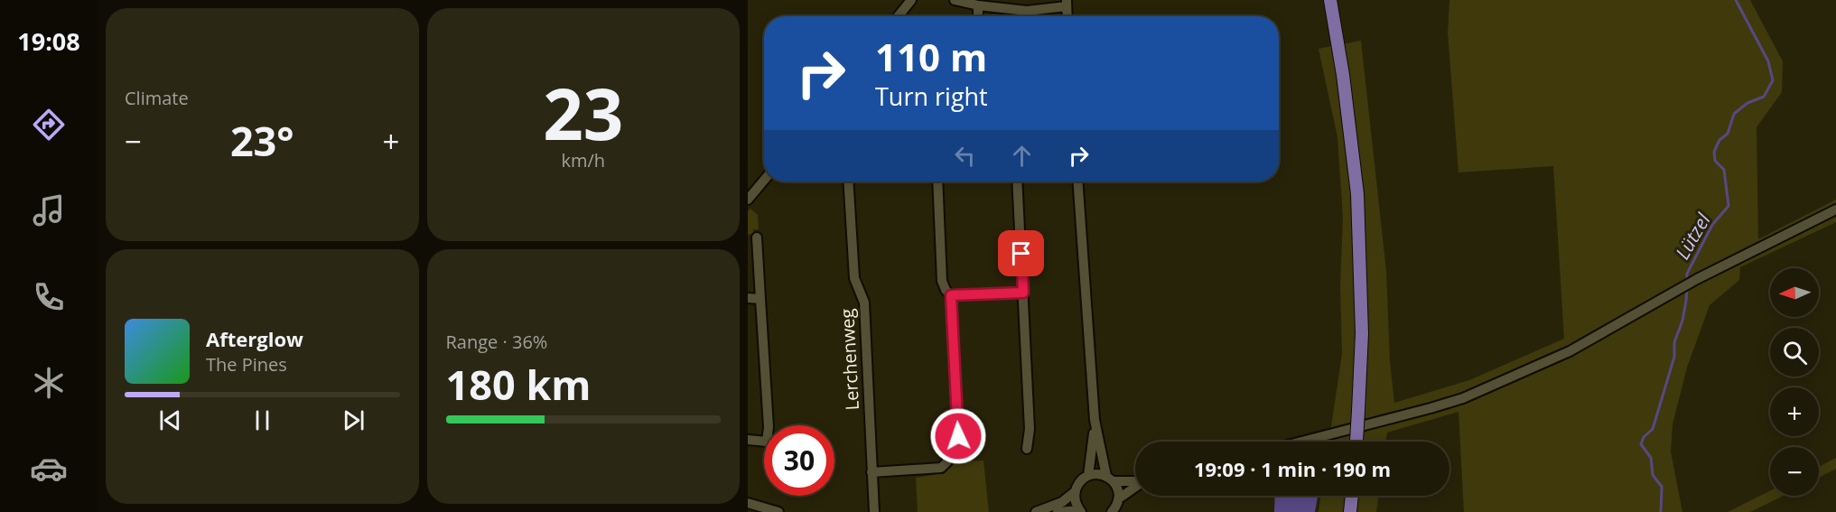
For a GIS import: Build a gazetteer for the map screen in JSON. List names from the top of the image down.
{
  "streets": {
    "street": ["Lerchenweg"]
  },
  "water": ["Lützel"],
  "north": "left",
  "page": {
    "tabs": "19:08",
    "tile": [
      "Climate",
      ["23", "km/h"],
      ["Range · 36%", "180 km"]
    ],
    "turn": ["110 m", "Turn right"],
    "heat": ["−", "23°", "+"],
    "map_buttons": ["+", "−"],
    "song": ["Afterglow", "The Pines"],
    "limit": "30",
    "trip": "19:09 · 1 min · 190 m"
  }
}
